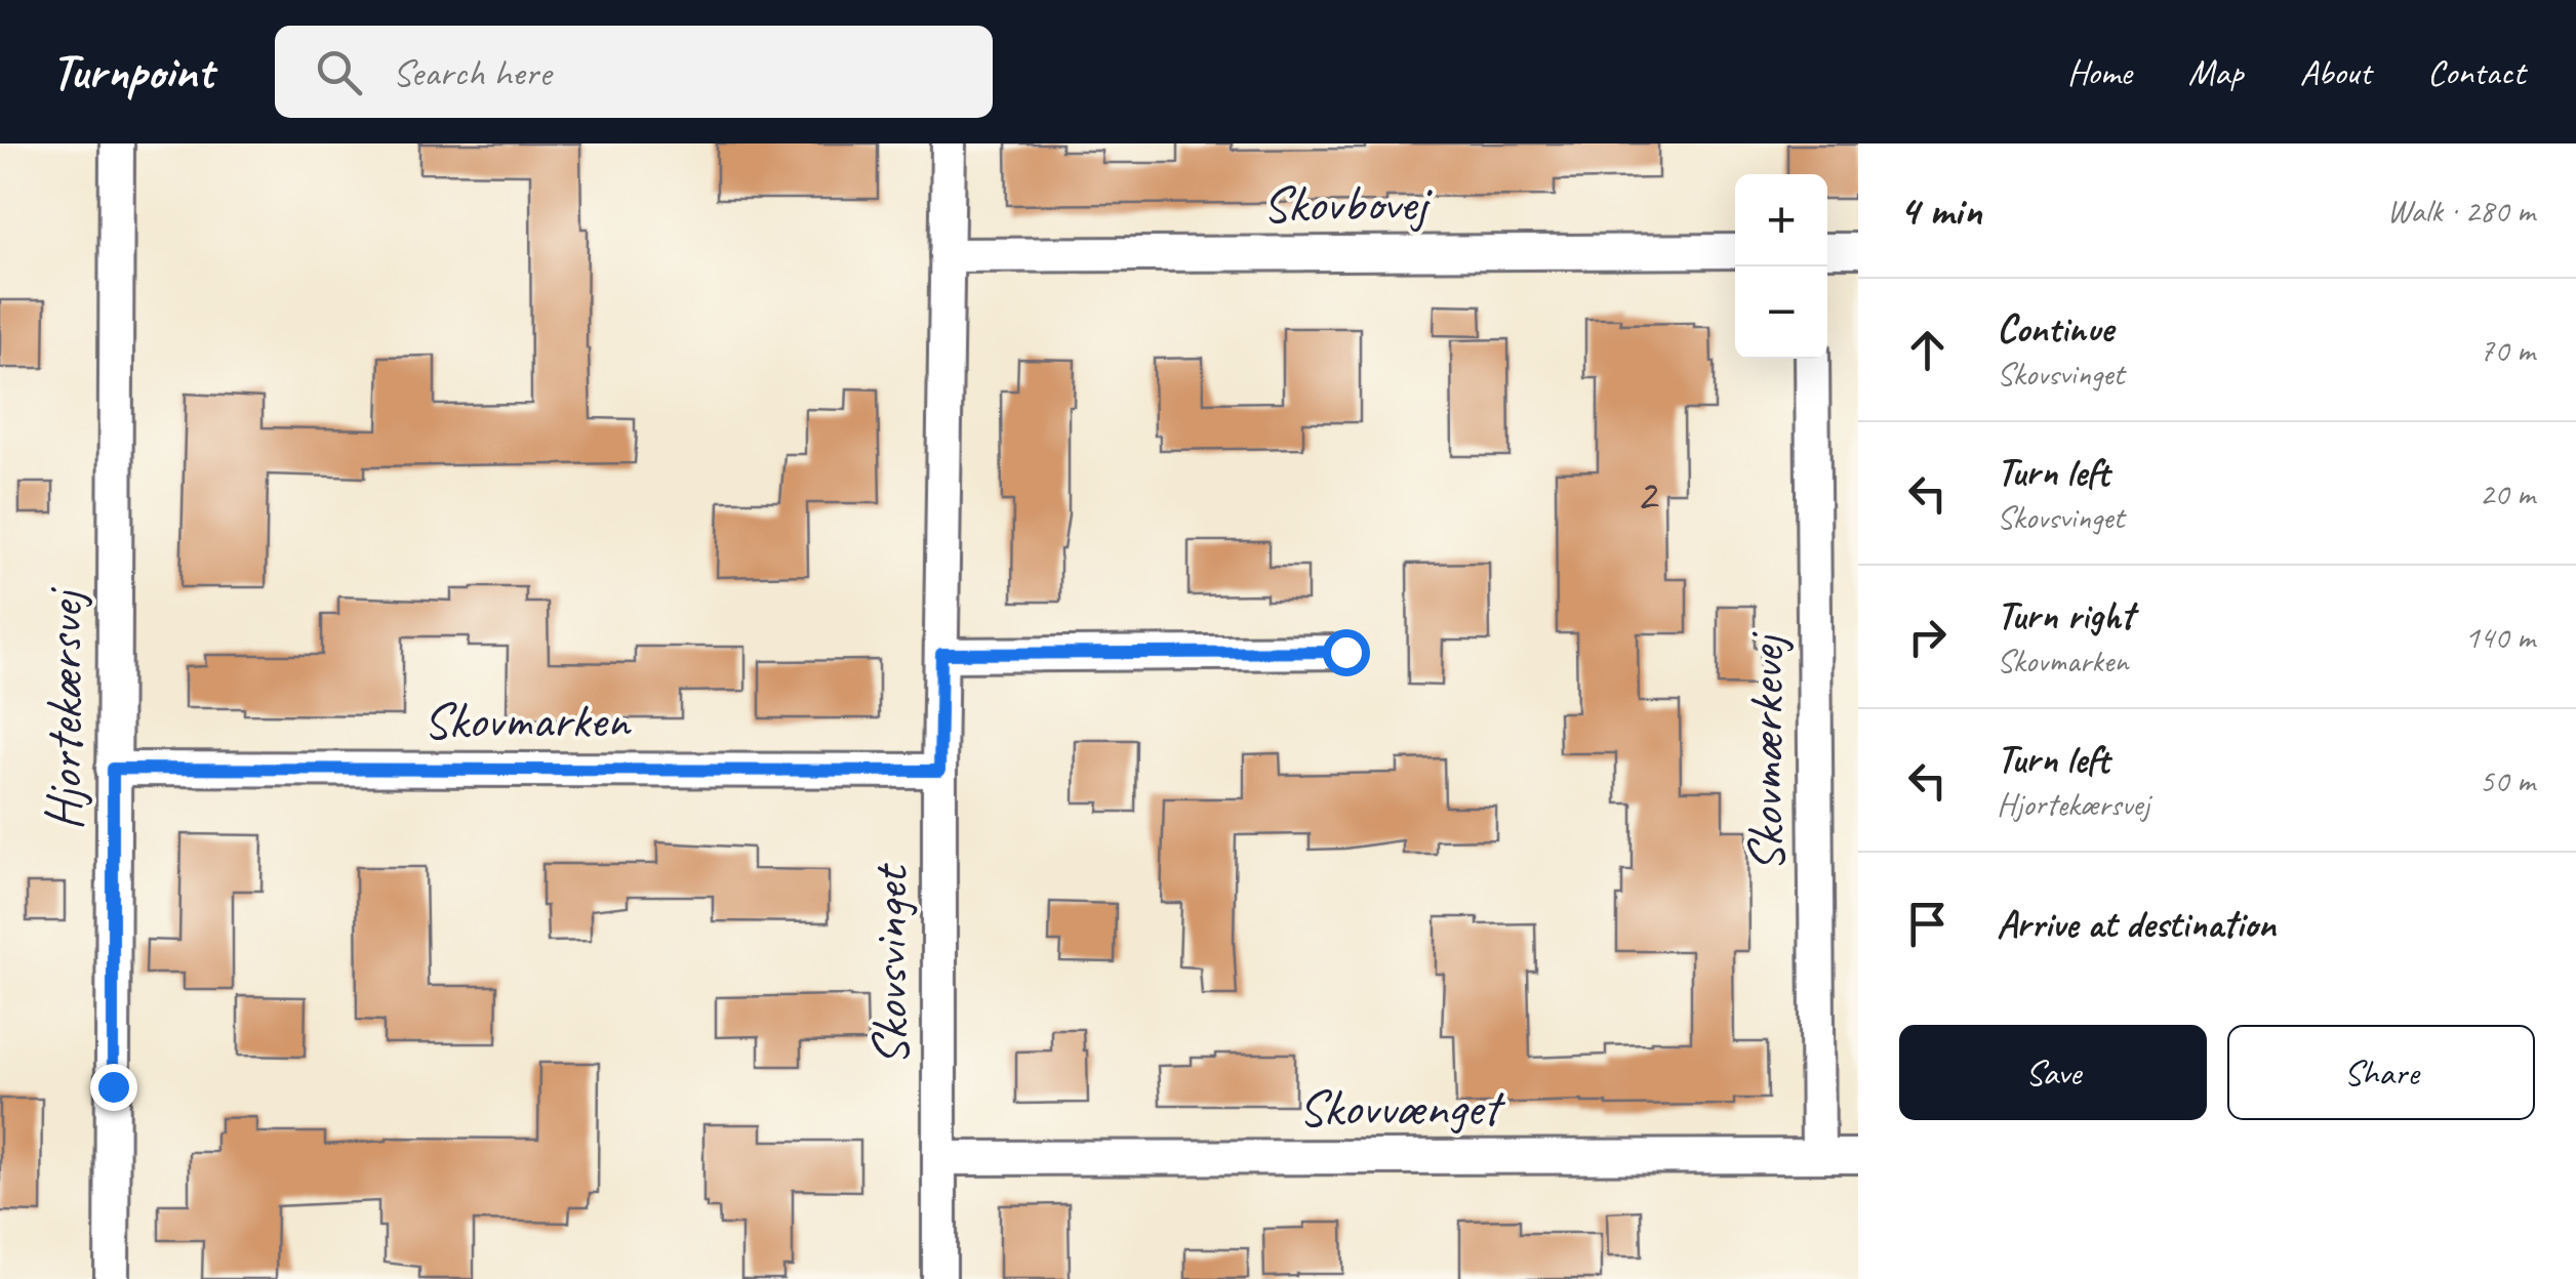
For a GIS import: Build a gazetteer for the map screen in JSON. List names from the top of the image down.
{
  "streets": {
    "street": [
      "Skovbovej",
      "Hjortekærsvej",
      "Skovmarken",
      "Skovmærkevej",
      "Skovsvinget",
      "Skovvænget"
    ]
  },
  "crossings": [
    ["Skovbovej", "Skovsvinget"],
    ["Hjortekærsvej", "Skovmarken"],
    ["Skovmarken", "Skovsvinget"],
    ["Skovmærkevej", "Skovvænget"],
    ["Skovsvinget", "Skovvænget"]
  ],
  "house_numbers": ["2"],
  "page": {
    "header": "Turnpoint",
    "search": "Search here",
    "nav": [
      "Home",
      "Map",
      "About",
      "Contact"
    ],
    "heading": ["4 min", "Walk · 280 m"],
    "map_buttons": ["+", "−"],
    "list": [
      ["Continue", "Skovsvinget", "70 m"],
      ["Turn left", "Skovsvinget", "20 m"],
      ["Turn right", "Skovmarken", "140 m"],
      ["Turn left", "Hjortekærsvej", "50 m"],
      "Arrive at destination"
    ],
    "buttons": ["Save", "Share"]
  }
}
